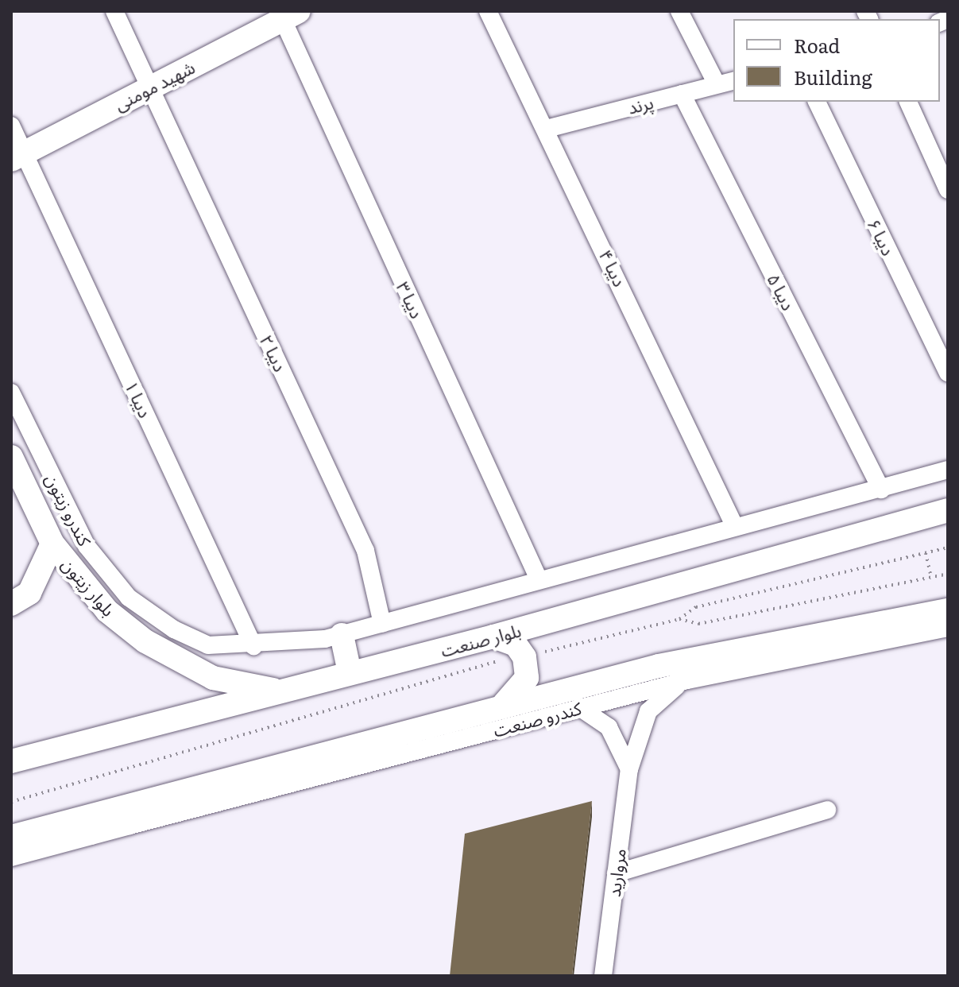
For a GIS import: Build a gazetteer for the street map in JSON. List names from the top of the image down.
{
  "streets": {
    "main road": ["شهید مومنی", "بلوار زیتون", "بلوار صنعت"],
    "street": [
      "پرند",
      "دیبا ۶",
      "دیبا ۴",
      "دیبا ۵",
      "دیبا ۳",
      "دیبا ۲",
      "دیبا ۱",
      "کندرو زیتون",
      "کندرو صنعت",
      "مروارید"
    ]
  },
  "crossings": [
    ["شهید مومنی", "دیبا ۳"],
    ["شهید مومنی", "دیبا ۲"],
    ["شهید مومنی", "دیبا ۱"],
    ["پرند", "دیبا ۴"],
    ["پرند", "دیبا ۵"],
    ["دیبا ۱", "کندرو زیتون"],
    ["بلوار زیتون", "بلوار صنعت"],
    ["کندرو صنعت", "مروارید"]
  ],
  "legend": ["Road", "Building"]
}
